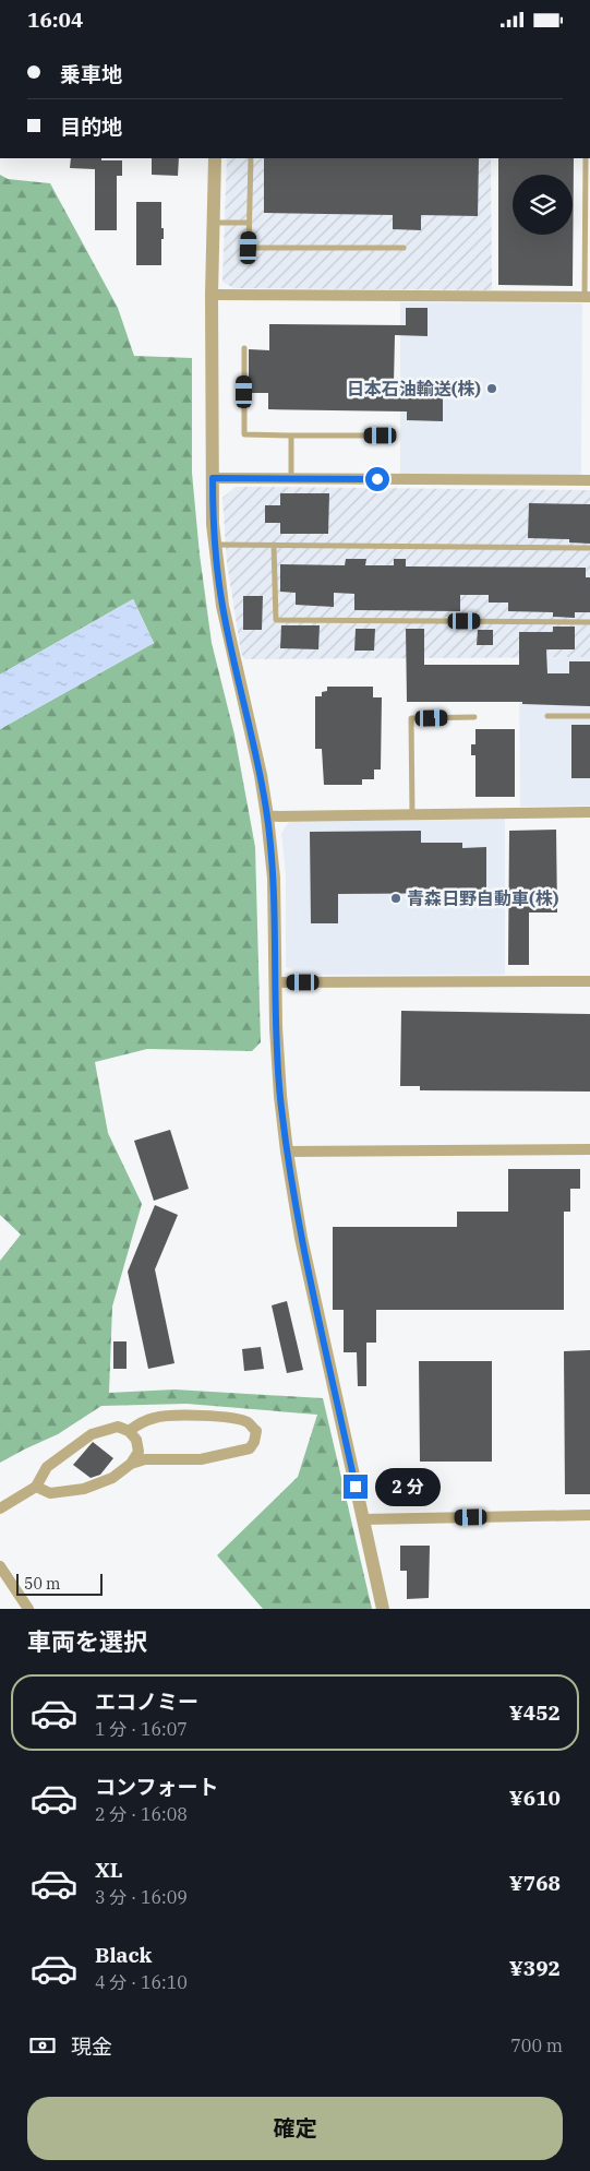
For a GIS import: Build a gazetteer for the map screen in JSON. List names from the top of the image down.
{
  "places": ["日本石油輸送(株)", "青森日野自動車(株)"],
  "scale_bar": "50 m",
  "page": {
    "status": "16:04",
    "banner": ["乗車地", "目的地"],
    "bubble": "2 分",
    "scale": "50 m",
    "heading": "車両を選択",
    "list": [
      {
        "name": "エコノミー",
        "note": "1 分 · 16:07",
        "value": "¥452"
      },
      {
        "name": "コンフォート",
        "note": "2 分 · 16:08",
        "value": "¥610"
      },
      {
        "name": "XL",
        "note": "3 分 · 16:09",
        "value": "¥768"
      },
      {
        "name": "Black",
        "note": "4 分 · 16:10",
        "value": "¥392"
      }
    ],
    "pay": ["現金", "700 m"],
    "buttons": "確定"
  }
}
